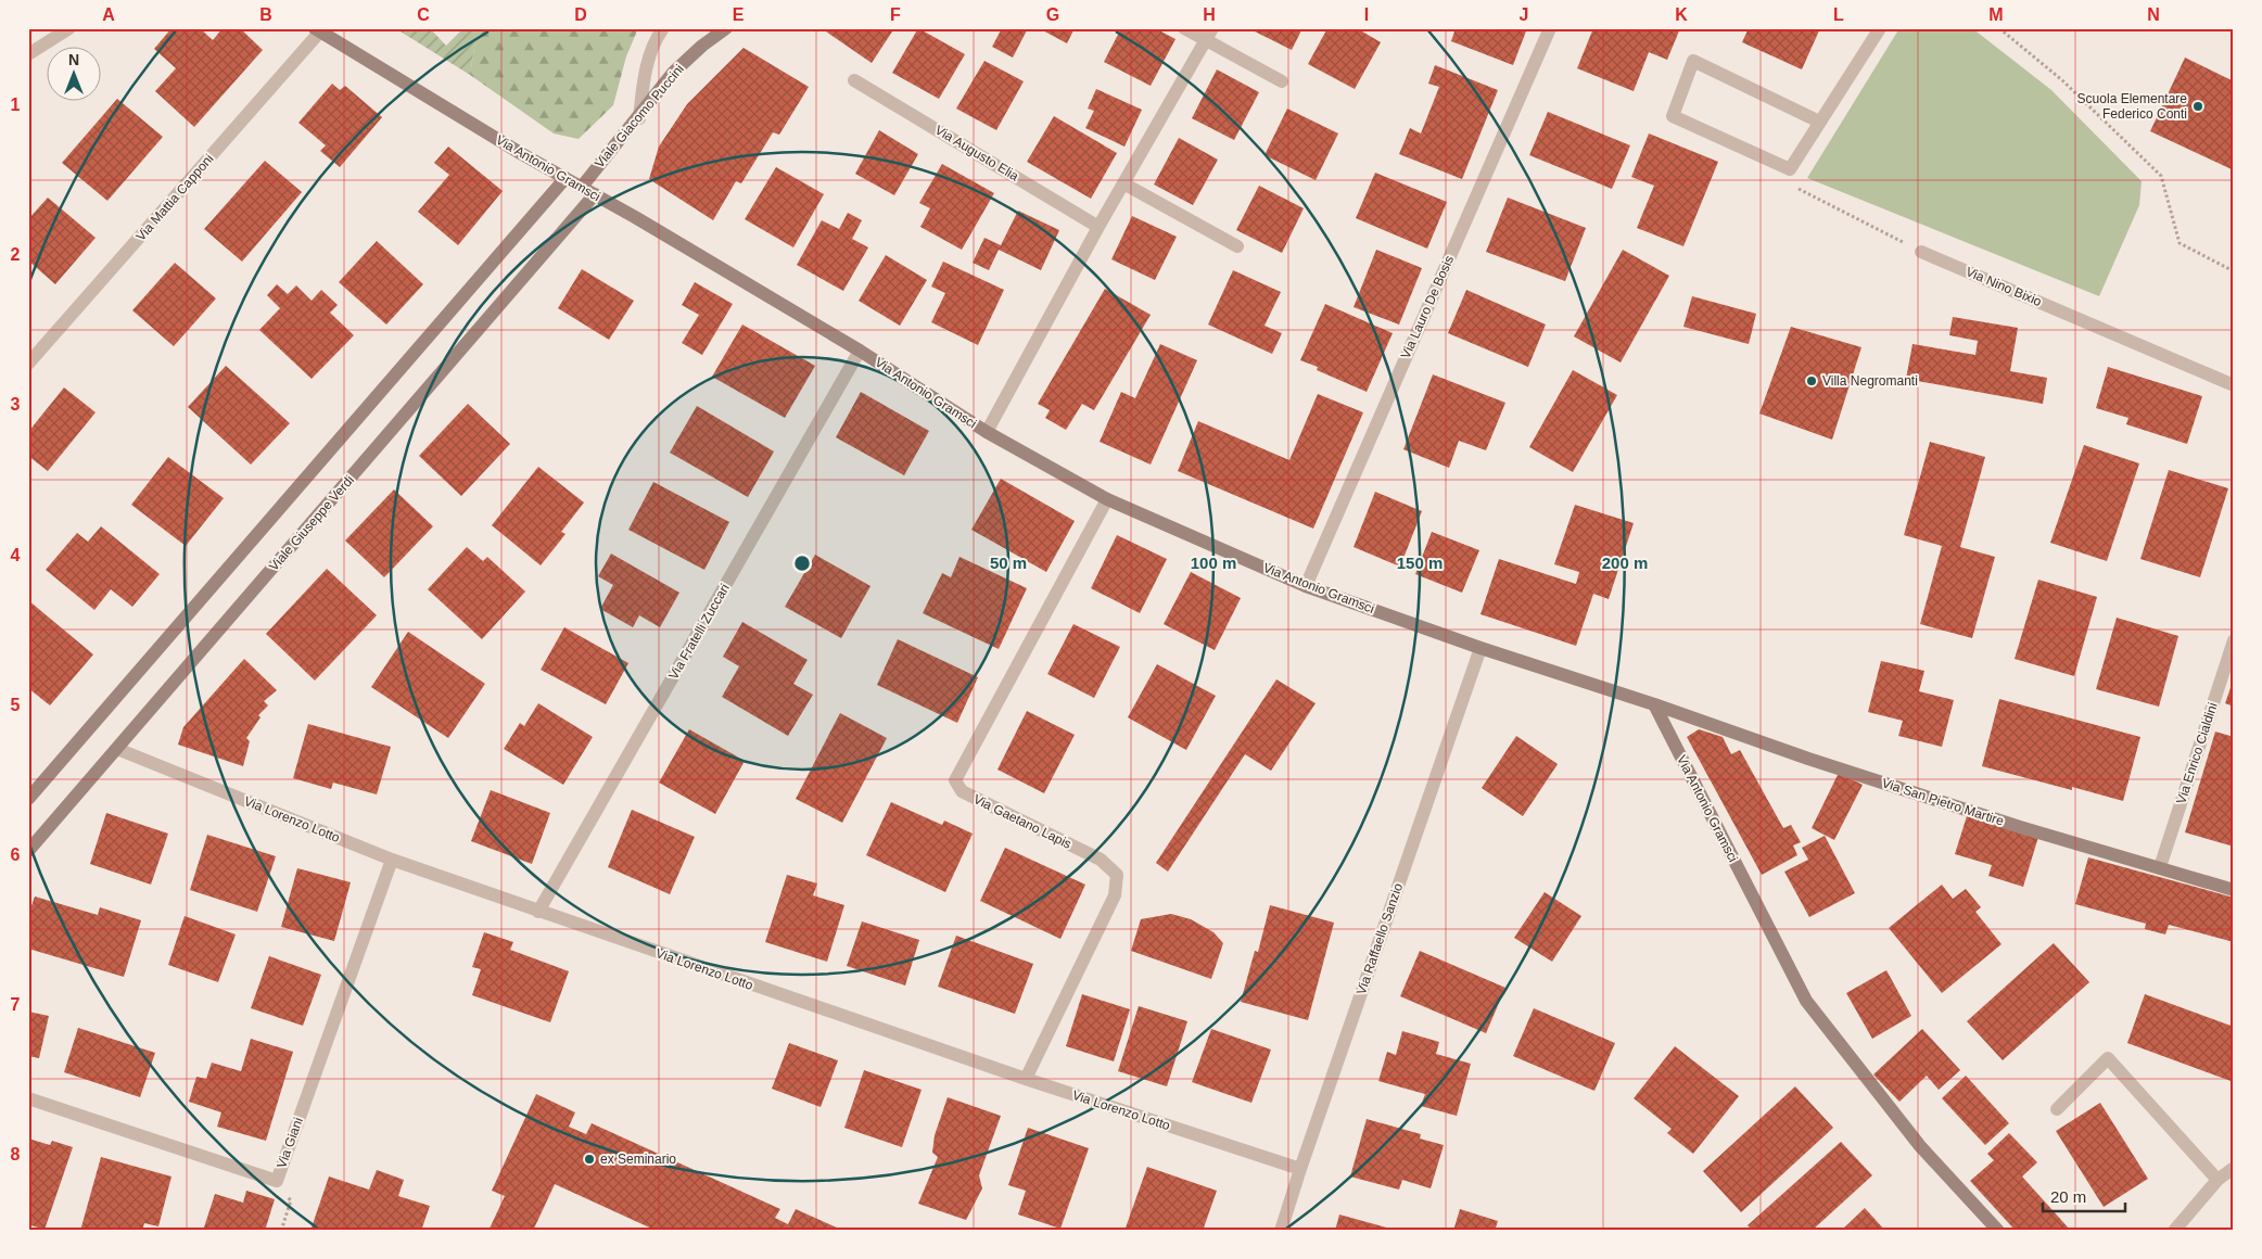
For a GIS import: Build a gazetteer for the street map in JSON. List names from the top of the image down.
{
  "streets": {
    "street": [
      "Viale Giacomo Puccini",
      "Via Augusto Elia",
      "Via Antonio Gramsci",
      "Via Mattia Capponi",
      "Via Nino Bixio",
      "Via Lauro De Bosis",
      "Viale Giuseppe Verdi",
      "Via Fratelli Zuccari",
      "Via Enrico Cialdini",
      "Via San Pietro Martire",
      "Via Lorenzo Lotto",
      "Via Gaetano Lapis",
      "Via Raffaello Sanzio",
      "Via Giani"
    ]
  },
  "crossings": [
    ["Viale Giacomo Puccini", "Via Antonio Gramsci"],
    ["Via Antonio Gramsci", "Via Mattia Capponi"],
    ["Via Antonio Gramsci", "Via Lauro De Bosis"],
    ["Via Antonio Gramsci", "Viale Giuseppe Verdi"],
    ["Via Antonio Gramsci", "Via Fratelli Zuccari"],
    ["Via Antonio Gramsci", "Via San Pietro Martire"],
    ["Via Antonio Gramsci", "Via Gaetano Lapis"],
    ["Via Antonio Gramsci", "Via Raffaello Sanzio"],
    ["Viale Giuseppe Verdi", "Via Lorenzo Lotto"],
    ["Via Fratelli Zuccari", "Via Lorenzo Lotto"],
    ["Via Enrico Cialdini", "Via San Pietro Martire"],
    ["Via Lorenzo Lotto", "Via Gaetano Lapis"],
    ["Via Lorenzo Lotto", "Via Raffaello Sanzio"],
    ["Via Lorenzo Lotto", "Via Giani"]
  ],
  "places": ["Scuola Elementare Federico Conti", "Villa Negromanti", "ex Seminario"],
  "scale_bar": "20 m",
  "north": "top",
  "grid": {
    "columns": [
      "A",
      "B",
      "C",
      "D",
      "E",
      "F",
      "G",
      "H",
      "I",
      "J",
      "K",
      "L",
      "M",
      "N"
    ],
    "rows": [
      "1",
      "2",
      "3",
      "4",
      "5",
      "6",
      "7",
      "8"
    ]
  },
  "rings": [
    "50 m",
    "100 m",
    "150 m",
    "200 m"
  ]
}
